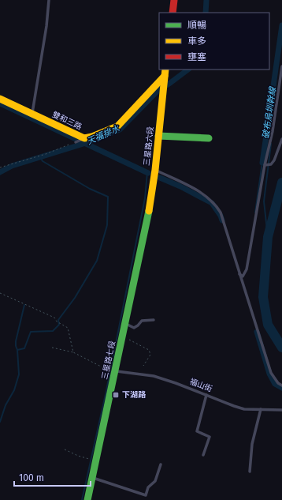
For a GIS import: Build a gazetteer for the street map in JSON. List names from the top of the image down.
{
  "streets": {
    "main road": ["雙和三路", "三星路六段", "三星路七段"],
    "lane": ["福山街"]
  },
  "crossings": [
    ["雙和三路", "三星路六段"],
    ["三星路六段", "三星路七段"],
    ["三星路七段", "福山街"]
  ],
  "water": ["破布烏圳幹線", "天福排水"],
  "places": {
    "transit": ["下湖路"]
  },
  "legend": ["順暢", "車多", "壅塞"],
  "scale_bar": "100 m"
}
